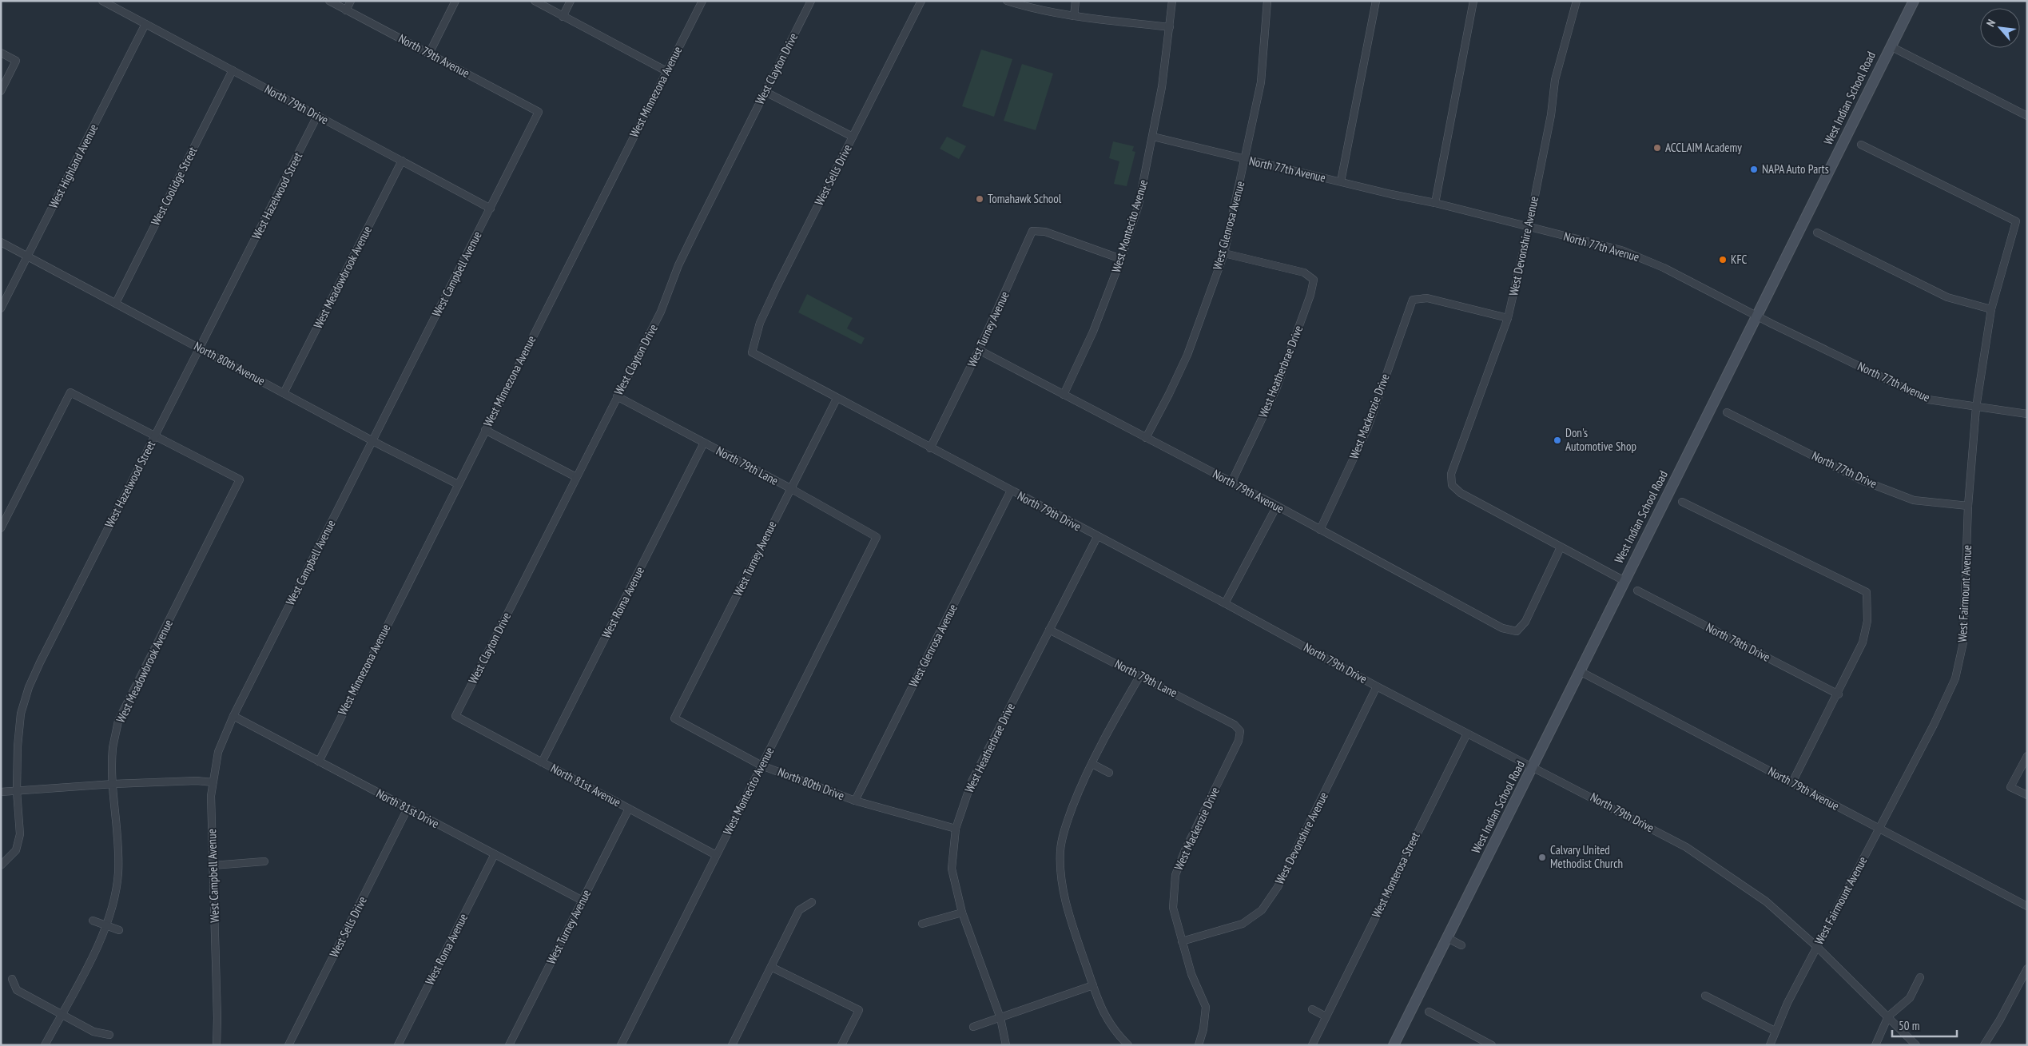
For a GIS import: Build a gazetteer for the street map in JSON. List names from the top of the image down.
{
  "streets": {
    "main road": ["West Indian School Road"],
    "street": [
      "North 79th Avenue",
      "West Clayton Drive",
      "West Minnezona Avenue",
      "North 79th Drive",
      "West Highland Avenue",
      "North 77th Avenue",
      "West Sells Drive",
      "West Coolidge Street",
      "West Hazelwood Street",
      "West Glenrosa Avenue",
      "West Montecito Avenue",
      "West Devonshire Avenue",
      "West Campbell Avenue",
      "West Meadowbrook Avenue",
      "West Turney Avenue",
      "North 80th Avenue",
      "West Heatherbrae Drive",
      "West Mackenzie Drive",
      "North 79th Lane",
      "North 77th Drive",
      "West Fairmount Avenue",
      "West Roma Avenue",
      "North 78th Drive",
      "North 80th Drive",
      "North 81st Avenue",
      "North 81st Drive",
      "West Monterosa Street"
    ]
  },
  "crossings": [
    ["North 79th Avenue", "West Indian School Road"],
    ["North 79th Avenue", "West Glenrosa Avenue"],
    ["North 79th Avenue", "West Montecito Avenue"],
    ["North 79th Avenue", "West Devonshire Avenue"],
    ["North 79th Avenue", "West Campbell Avenue"],
    ["North 79th Avenue", "West Turney Avenue"],
    ["North 79th Avenue", "West Heatherbrae Drive"],
    ["North 79th Avenue", "West Mackenzie Drive"],
    ["North 79th Avenue", "West Fairmount Avenue"],
    ["West Clayton Drive", "North 79th Lane"],
    ["West Clayton Drive", "North 81st Avenue"],
    ["West Minnezona Avenue", "North 80th Avenue"],
    ["West Minnezona Avenue", "North 81st Drive"],
    ["West Indian School Road", "North 79th Drive"],
    ["West Indian School Road", "North 77th Avenue"],
    ["North 79th Drive", "West Highland Avenue"],
    ["North 79th Drive", "West Sells Drive"],
    ["North 79th Drive", "West Coolidge Street"],
    ["North 79th Drive", "West Hazelwood Street"],
    ["North 79th Drive", "West Glenrosa Avenue"],
    ["North 79th Drive", "West Devonshire Avenue"],
    ["North 79th Drive", "West Campbell Avenue"],
    ["North 79th Drive", "West Meadowbrook Avenue"],
    ["North 79th Drive", "West Turney Avenue"],
    ["North 79th Drive", "West Heatherbrae Drive"],
    ["North 79th Drive", "West Fairmount Avenue"],
    ["North 79th Drive", "West Monterosa Street"],
    ["West Highland Avenue", "North 80th Avenue"],
    ["North 77th Avenue", "West Glenrosa Avenue"],
    ["North 77th Avenue", "West Montecito Avenue"],
    ["North 77th Avenue", "West Devonshire Avenue"],
    ["North 77th Avenue", "West Fairmount Avenue"],
    ["West Sells Drive", "North 81st Drive"],
    ["West Coolidge Street", "North 80th Avenue"],
    ["West Hazelwood Street", "West Meadowbrook Avenue"],
    ["West Hazelwood Street", "North 80th Avenue"],
    ["West Glenrosa Avenue", "West Heatherbrae Drive"],
    ["West Glenrosa Avenue", "North 80th Drive"],
    ["West Montecito Avenue", "West Turney Avenue"],
    ["West Montecito Avenue", "North 79th Lane"],
    ["West Montecito Avenue", "North 80th Drive"],
    ["West Montecito Avenue", "North 81st Avenue"],
    ["West Devonshire Avenue", "West Mackenzie Drive"],
    ["West Campbell Avenue", "North 80th Avenue"],
    ["West Campbell Avenue", "North 81st Drive"],
    ["West Meadowbrook Avenue", "North 80th Avenue"],
    ["West Turney Avenue", "North 79th Lane"],
    ["West Turney Avenue", "North 80th Drive"],
    ["West Turney Avenue", "North 81st Avenue"],
    ["West Turney Avenue", "North 81st Drive"],
    ["West Heatherbrae Drive", "North 79th Lane"],
    ["West Heatherbrae Drive", "North 80th Drive"],
    ["West Mackenzie Drive", "North 79th Lane"],
    ["North 79th Lane", "West Roma Avenue"],
    ["North 77th Drive", "West Fairmount Avenue"],
    ["West Roma Avenue", "North 81st Avenue"],
    ["West Roma Avenue", "North 81st Drive"]
  ],
  "places": [
    "ACCLAIM Academy",
    "NAPA Auto Parts",
    "Tomahawk School",
    "KFC",
    "Don's Automotive Shop",
    "Calvary United Methodist Church"
  ],
  "scale_bar": "50 m",
  "north": "top left"
}
